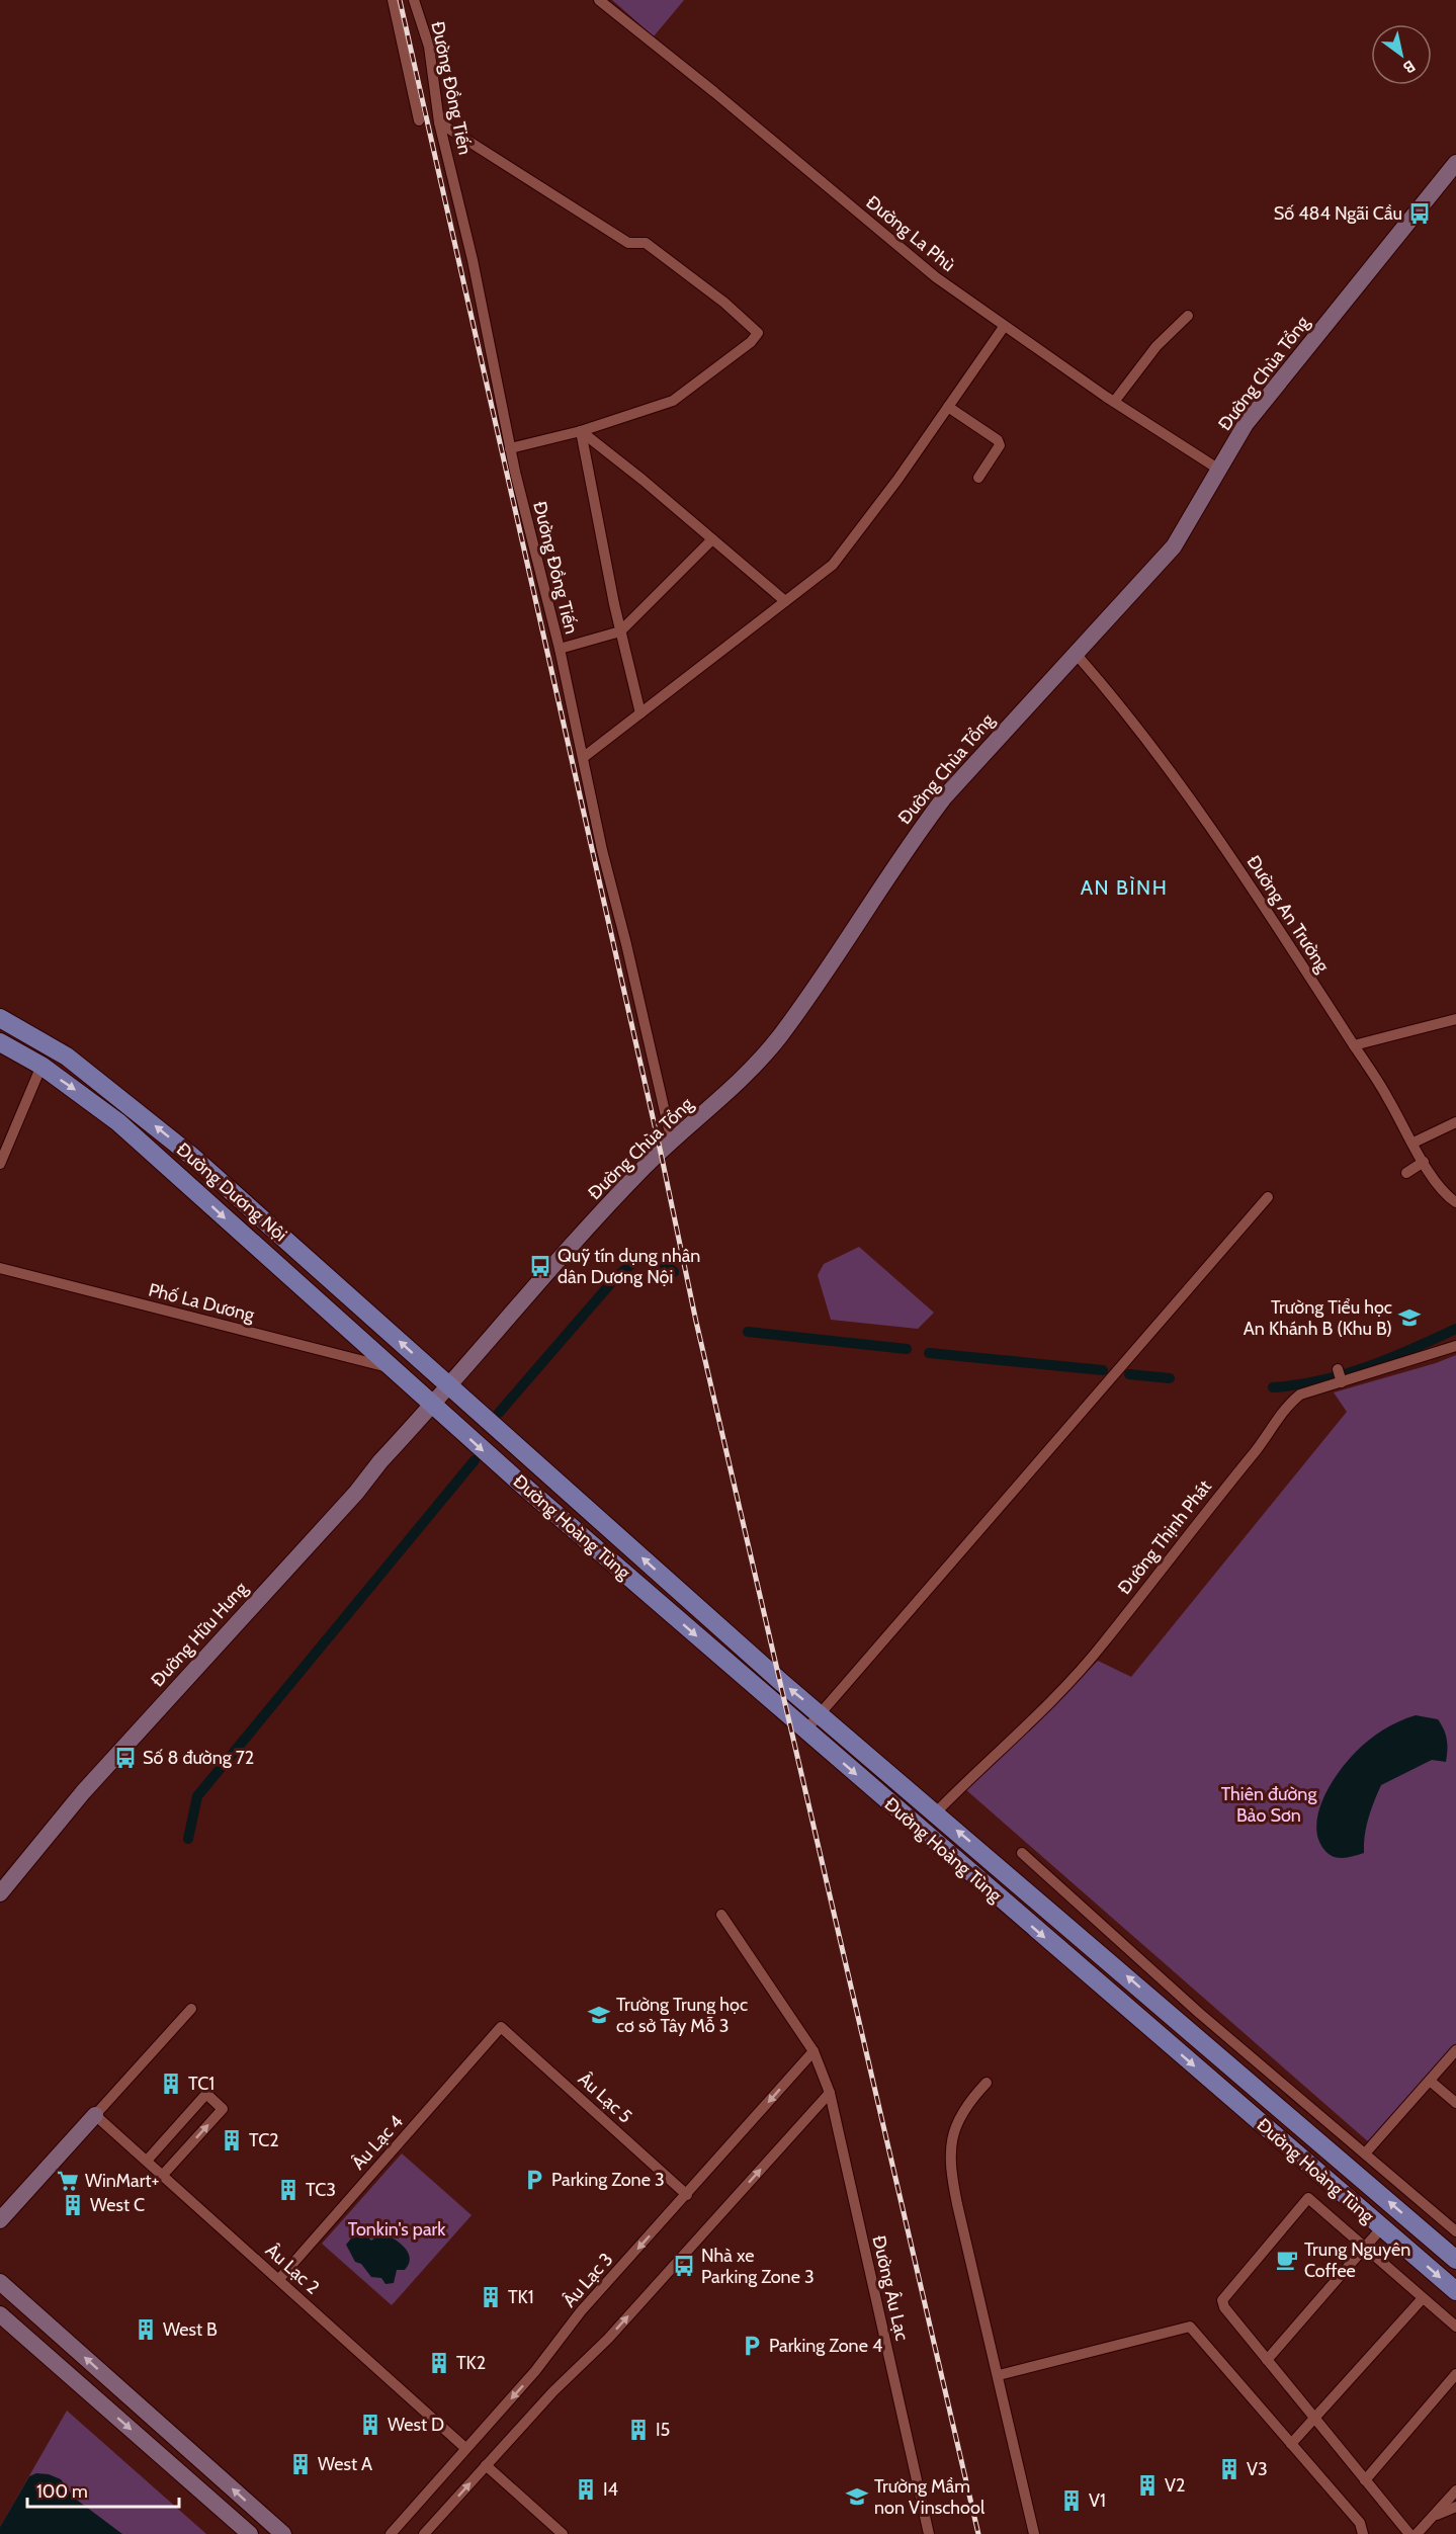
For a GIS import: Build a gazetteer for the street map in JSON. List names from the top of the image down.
{
  "streets": {
    "main road": [
      "Đường Chùa Tổng",
      "Đường Dương Nội",
      "Đường Hoàng Tùng",
      "Đường Hữu Hưng"
    ],
    "street": [
      "Đường Đồng Tiến",
      "Đường La Phù",
      "Đường An Trường",
      "Phố La Dương",
      "Đường Thịnh Phát",
      "Âu Lạc 5",
      "Âu Lạc 4",
      "Âu Lạc 2",
      "Âu Lạc 3",
      "Đường Âu Lạc"
    ]
  },
  "crossings": [
    ["Đường Đồng Tiến", "Đường Chùa Tổng"],
    ["Đường La Phù", "Đường Chùa Tổng"],
    ["Đường Chùa Tổng", "Đường An Trường"],
    ["Đường Chùa Tổng", "Đường Dương Nội"],
    ["Đường Chùa Tổng", "Đường Hoàng Tùng"],
    ["Đường Chùa Tổng", "Đường Hữu Hưng"],
    ["Đường Dương Nội", "Phố La Dương"],
    ["Đường Dương Nội", "Đường Hoàng Tùng"],
    ["Đường Dương Nội", "Đường Hữu Hưng"],
    ["Đường Hoàng Tùng", "Đường Thịnh Phát"],
    ["Đường Hoàng Tùng", "Đường Hữu Hưng"],
    ["Âu Lạc 5", "Âu Lạc 4"],
    ["Âu Lạc 5", "Âu Lạc 3"],
    ["Âu Lạc 4", "Âu Lạc 2"],
    ["Âu Lạc 2", "Âu Lạc 3"],
    ["Âu Lạc 3", "Đường Âu Lạc"]
  ],
  "districts": ["AN BÌNH"],
  "parks": ["Thiên đường Bảo Sơn", "Tonkin's park"],
  "places": {
    "bus stop": [
      "Số 484 Ngãi Cầu",
      "Quỹ tín dụng nhân dân Dương Nội",
      "Số 8 đường 72",
      "Nhà xe Parking Zone 3"
    ],
    "school or university": ["Trường Tiểu học An Khánh B (Khu B)", "Trường Trung học cơ sở Tây Mỗ 3", "Trường Mầm non Vinschool"],
    "building": [
      "TC1",
      "TC2",
      "TC3",
      "West C",
      "TK1",
      "West B",
      "TK2",
      "West D",
      "I5",
      "West A",
      "V3",
      "V2",
      "I4",
      "V1"
    ],
    "parking": ["Parking Zone 3", "Parking Zone 4"],
    "supermarket": ["WinMart+"],
    "cafe": ["Trung Nguyên Coffee"]
  },
  "scale_bar": "100 m",
  "north": "bottom right"
}
